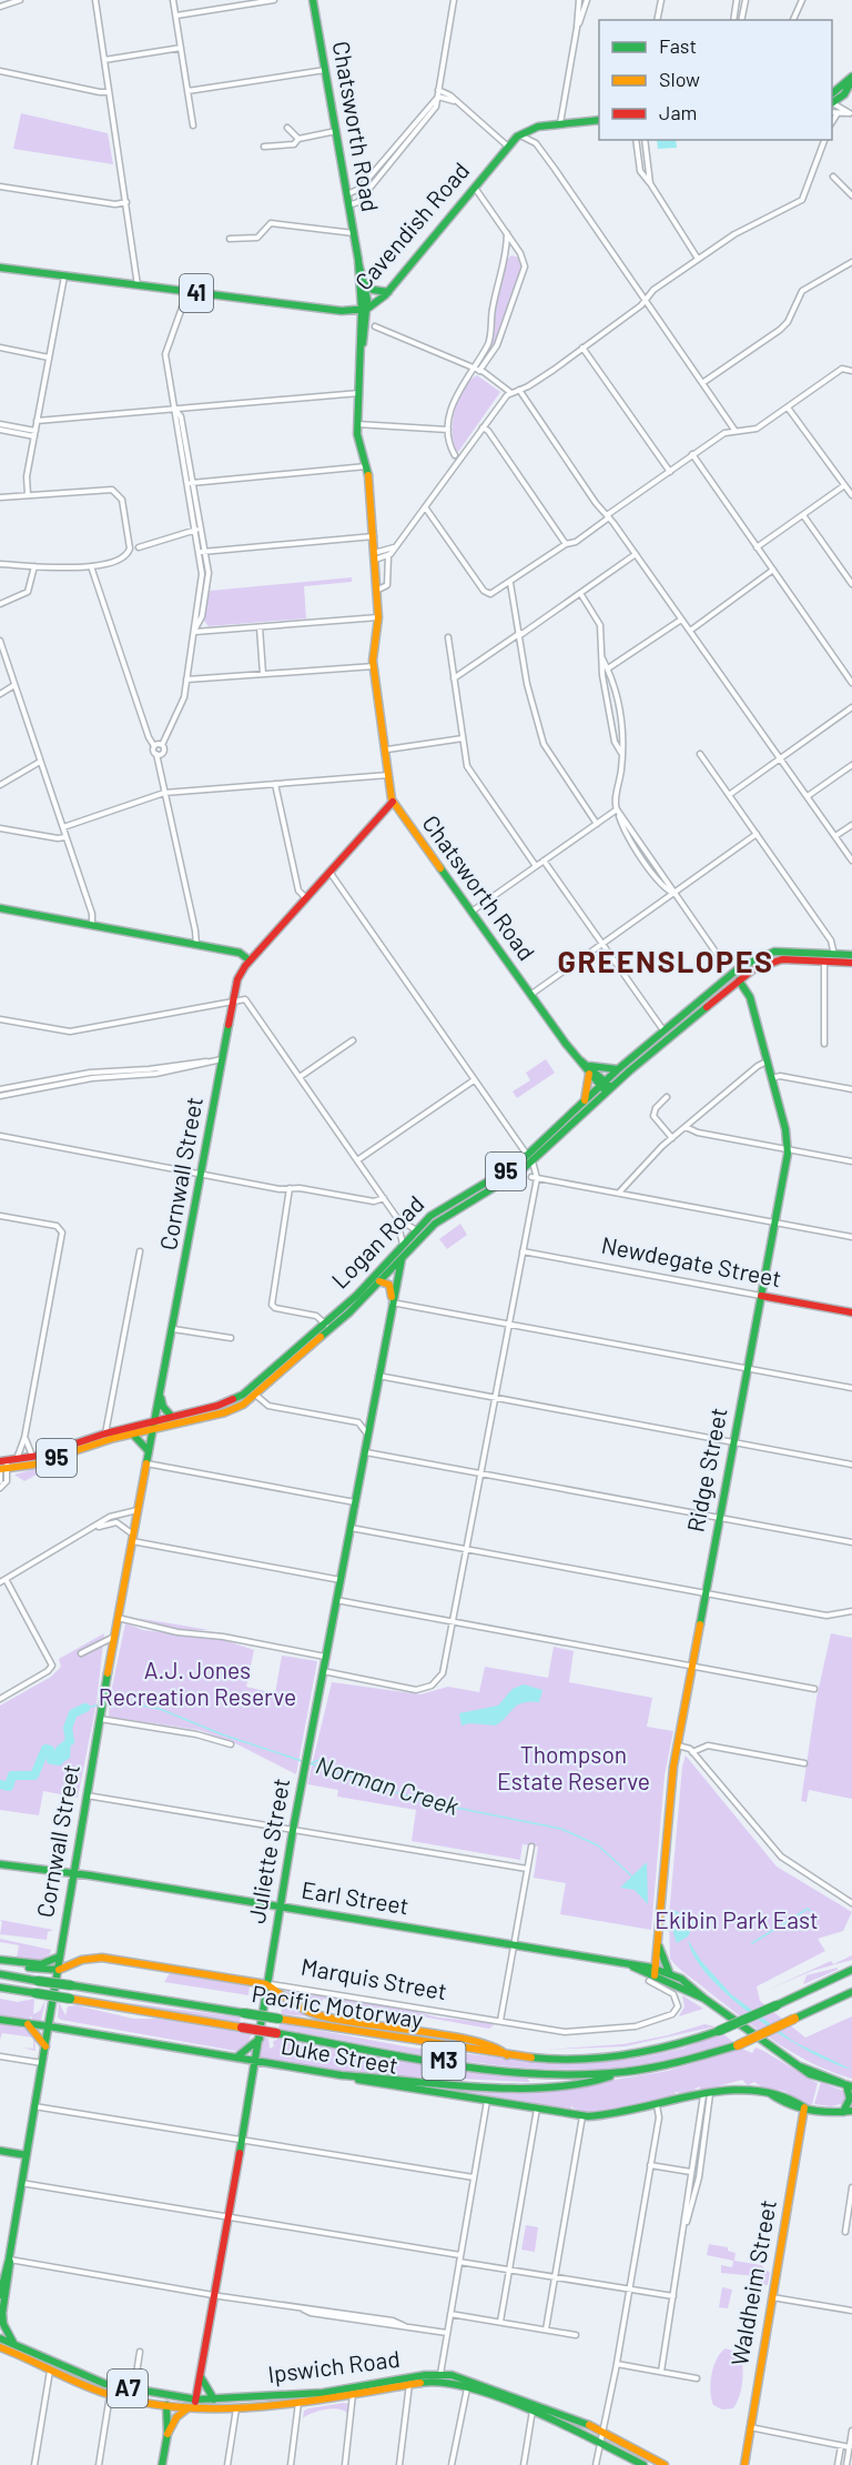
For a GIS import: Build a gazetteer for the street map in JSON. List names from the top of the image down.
{
  "streets": {
    "main road": [
      "Chatsworth Road",
      "Cavendish Road",
      "41",
      "95",
      "Cornwall Street",
      "Logan Road",
      "Newdegate Street",
      "Ridge Street",
      "Juliette Street",
      "Earl Street",
      "Marquis Street",
      "Pacific Motorway",
      "Duke Street",
      "M3",
      "Waldheim Street",
      "Ipswich Road",
      "A7"
    ]
  },
  "crossings": [
    ["Chatsworth Road", "Cavendish Road"],
    ["Chatsworth Road", "Cornwall Street"],
    ["Chatsworth Road", "Logan Road"],
    ["Cornwall Street", "Logan Road"],
    ["Cornwall Street", "Earl Street"],
    ["Cornwall Street", "Marquis Street"],
    ["Cornwall Street", "Duke Street"],
    ["Logan Road", "Ridge Street"],
    ["Logan Road", "Juliette Street"],
    ["Newdegate Street", "Ridge Street"],
    ["Ridge Street", "Earl Street"],
    ["Ridge Street", "Marquis Street"],
    ["Juliette Street", "Earl Street"],
    ["Juliette Street", "Marquis Street"],
    ["Juliette Street", "Duke Street"],
    ["Juliette Street", "Ipswich Road"],
    ["Earl Street", "Marquis Street"],
    ["Duke Street", "Waldheim Street"]
  ],
  "districts": ["GREENSLOPES"],
  "water": ["Norman Creek"],
  "parks": ["A.J. Jones Recreation Reserve", "Thompson Estate Reserve", "Ekibin Park East"],
  "legend": ["Fast", "Slow", "Jam"]
}
